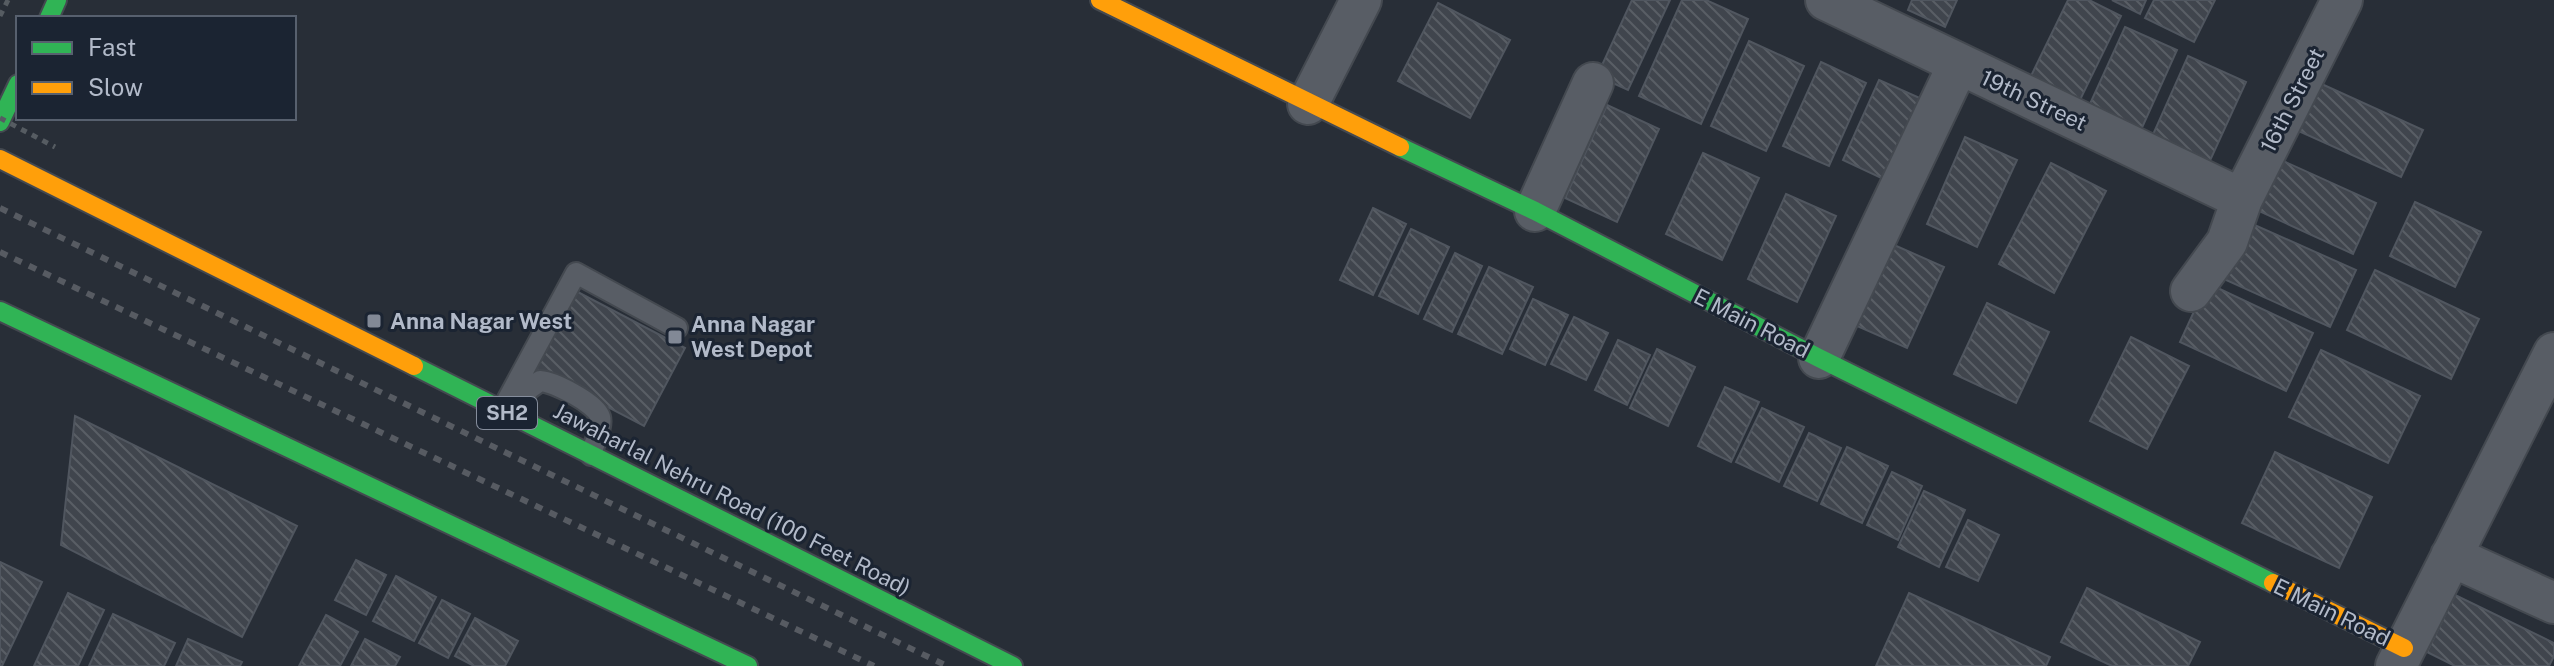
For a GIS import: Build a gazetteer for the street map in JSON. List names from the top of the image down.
{
  "streets": {
    "main road": ["E Main Road", "SH2", "Jawaharlal Nehru Road (100 Feet Road)"],
    "street": ["19th Street", "16th Street"]
  },
  "crossings": [
    ["19th Street", "16th Street"]
  ],
  "places": {
    "transit": ["Anna Nagar West", "Anna Nagar West Depot"]
  },
  "legend": ["Fast", "Slow"]
}
